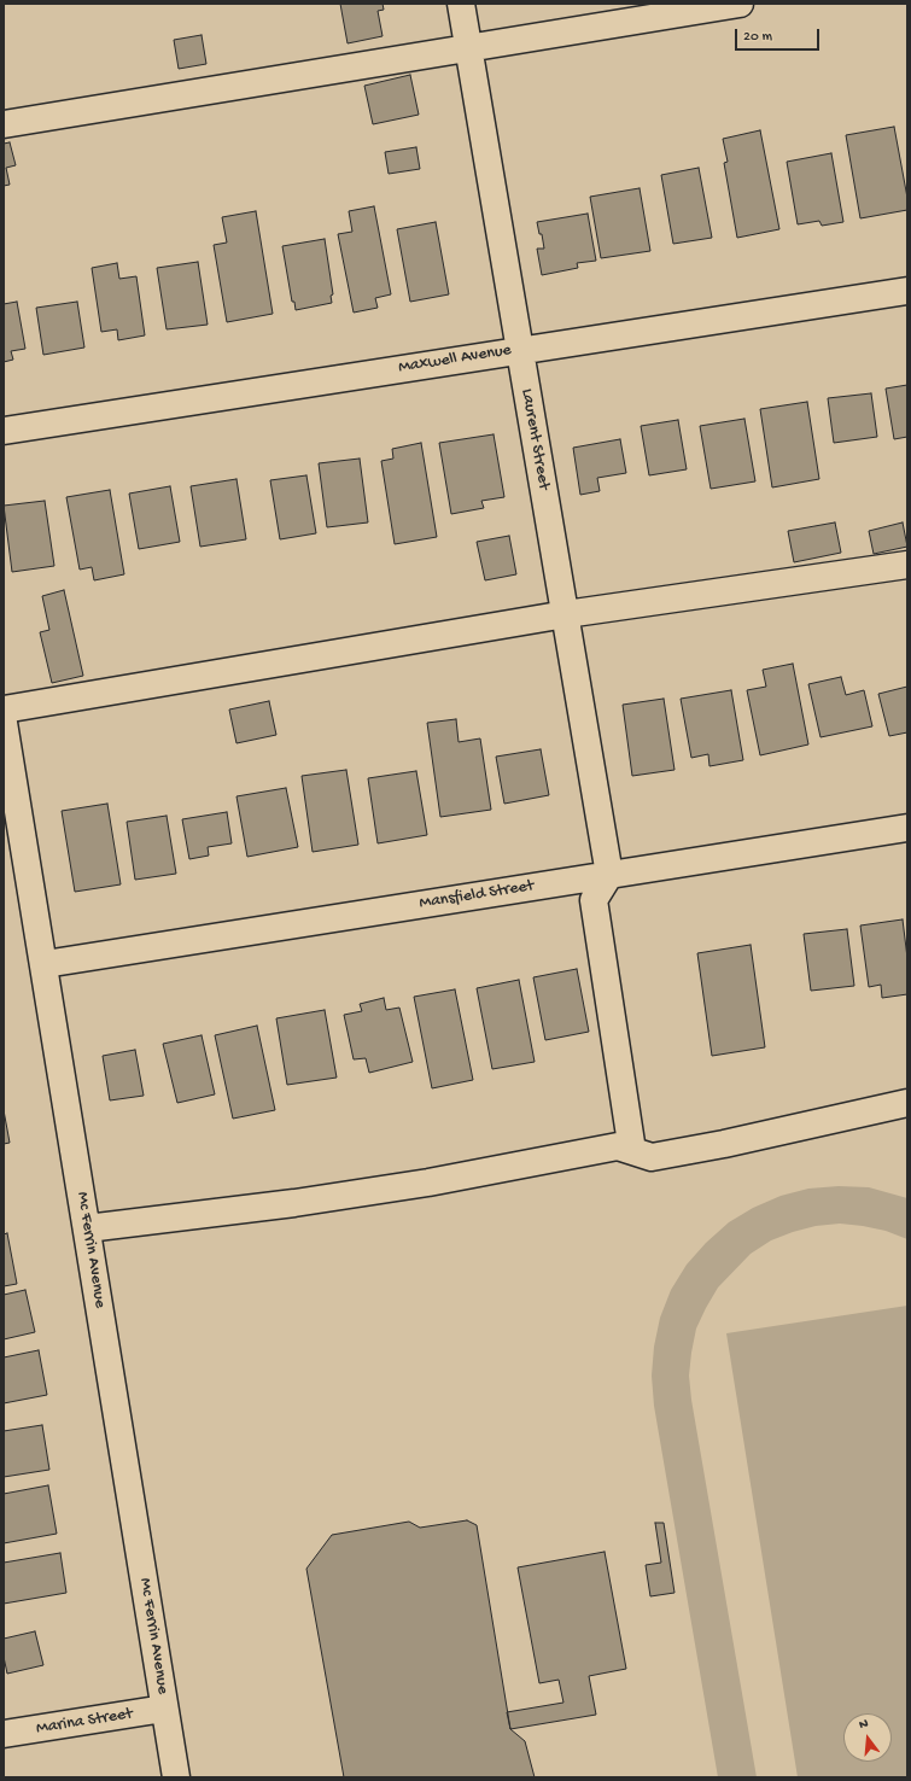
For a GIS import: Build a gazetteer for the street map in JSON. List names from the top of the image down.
{
  "streets": {
    "street": [
      "Maxwell Avenue",
      "Laurent Street",
      "Mansfield Street",
      "Mc Ferrin Avenue",
      "Marina Street"
    ]
  },
  "crossings": [
    ["Maxwell Avenue", "Laurent Street"],
    ["Laurent Street", "Mansfield Street"],
    ["Mansfield Street", "Mc Ferrin Avenue"],
    ["Mc Ferrin Avenue", "Marina Street"]
  ],
  "scale_bar": "20 m",
  "north": "top"
}
